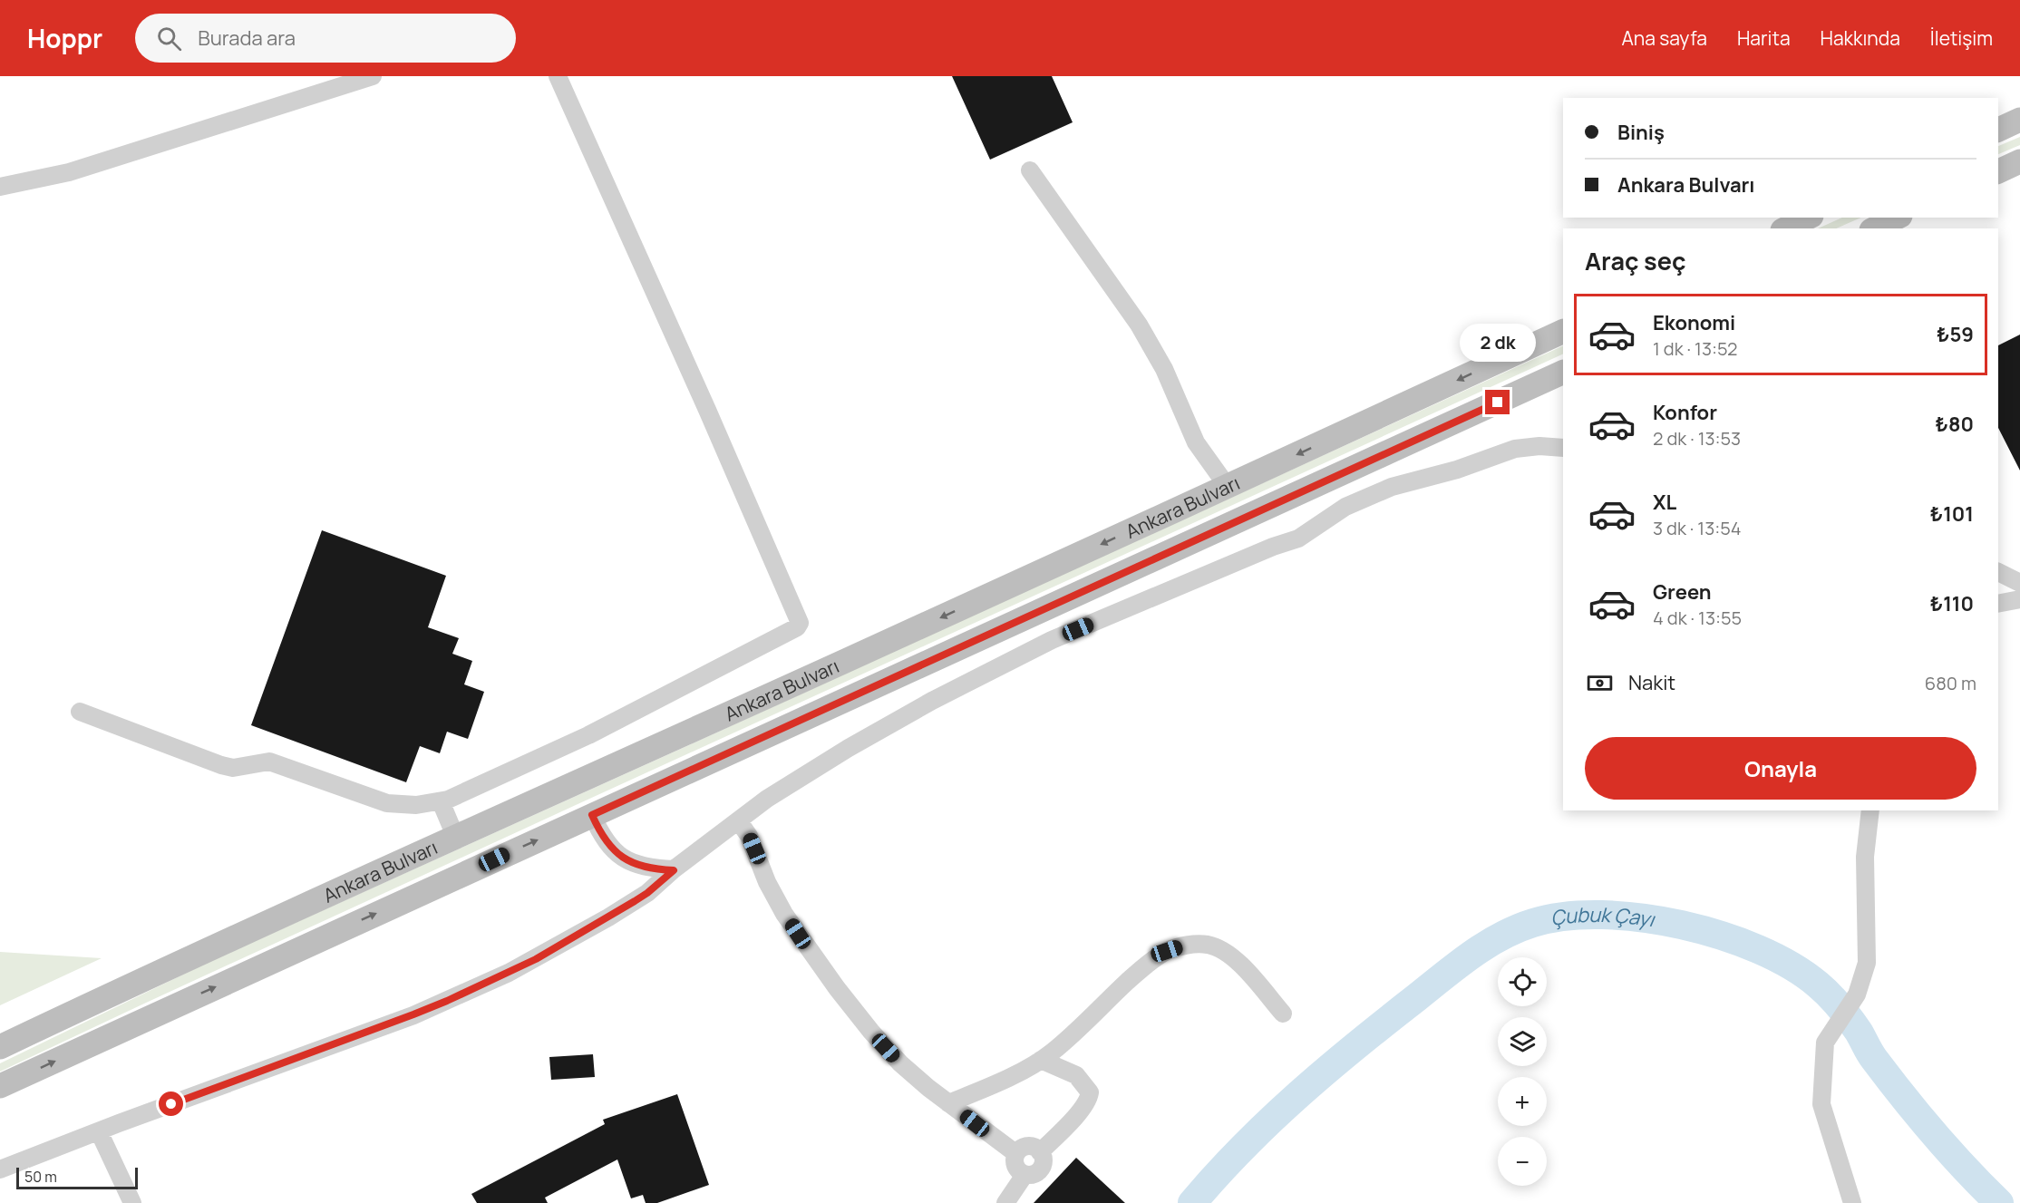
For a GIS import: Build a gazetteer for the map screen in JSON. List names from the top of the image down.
{
  "streets": {
    "main road": ["Ankara Bulvarı"]
  },
  "water": ["Çubuk Çayı"],
  "scale_bar": "50 m",
  "page": {
    "header": "Hoppr",
    "search": "Burada ara",
    "nav": [
      "Ana sayfa",
      "Harita",
      "Hakkında",
      "İletişim"
    ],
    "banner": ["Biniş", "Ankara Bulvarı"],
    "heading": "Araç seç",
    "list": [
      {
        "name": "Ekonomi",
        "note": "1 dk · 13:52",
        "value": "₺59"
      },
      {
        "name": "Konfor",
        "note": "2 dk · 13:53",
        "value": "₺80"
      },
      {
        "name": "XL",
        "note": "3 dk · 13:54",
        "value": "₺101"
      },
      {
        "name": "Green",
        "note": "4 dk · 13:55",
        "value": "₺110"
      }
    ],
    "bubble": "2 dk",
    "pay": ["Nakit", "680 m"],
    "buttons": "Onayla",
    "map_buttons": ["+", "−"],
    "scale": "50 m"
  }
}
